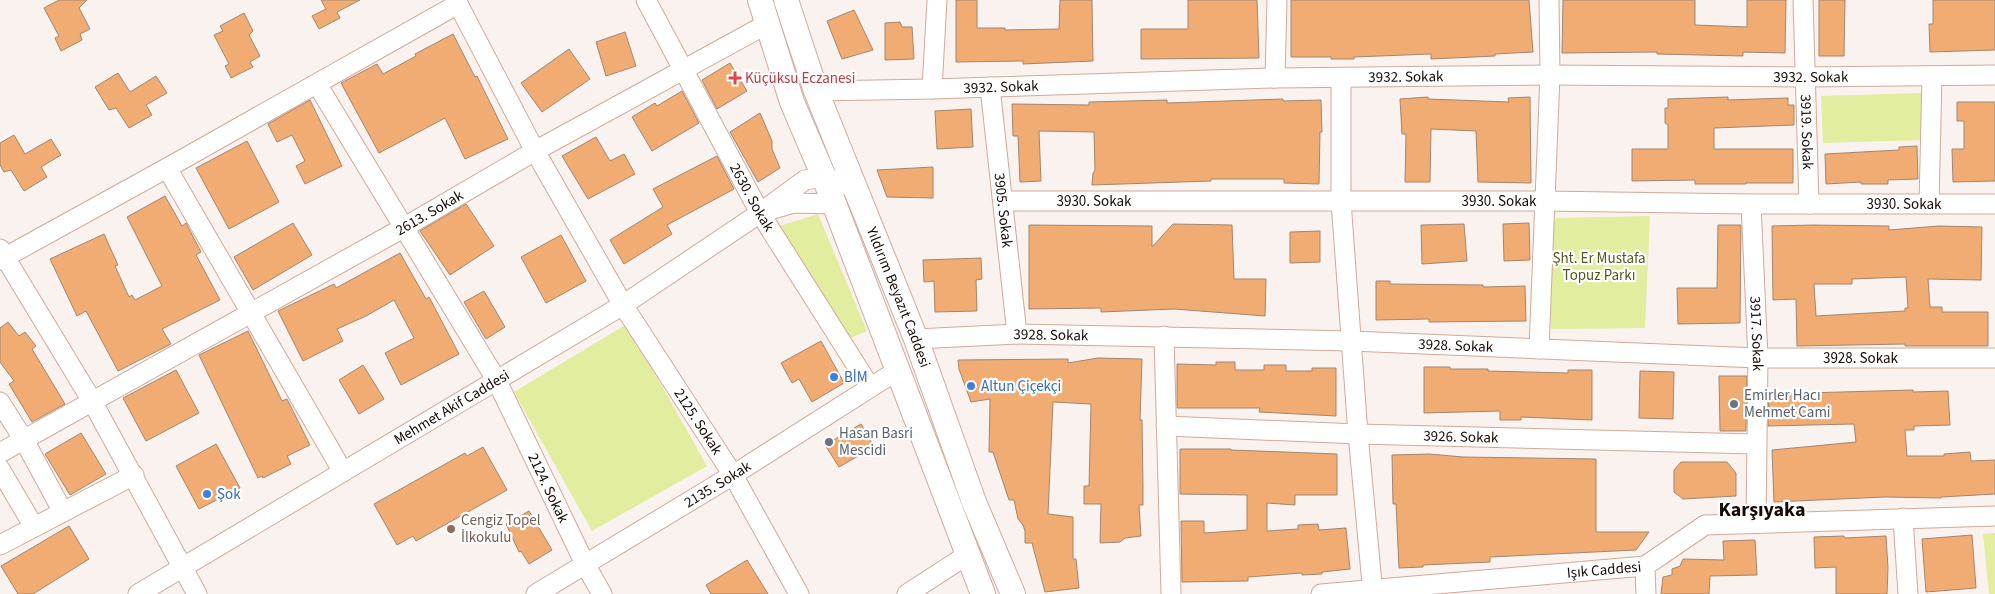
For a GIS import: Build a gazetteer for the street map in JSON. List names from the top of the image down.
{
  "streets": {
    "main road": ["Yıldırım Beyazıt Caddesi"],
    "street": [
      "3932. Sokak",
      "3919. Sokak",
      "2630. Sokak",
      "3930. Sokak",
      "3905. Sokak",
      "2613. Sokak",
      "3917. Sokak",
      "3928. Sokak",
      "Mehmet Akif Caddesi",
      "2125. Sokak",
      "3926. Sokak",
      "2135. Sokak",
      "2124. Sokak",
      "Işık Caddesi"
    ]
  },
  "crossings": [
    ["3932. Sokak", "3919. Sokak"],
    ["3932. Sokak", "3905. Sokak"],
    ["3932. Sokak", "Yıldırım Beyazıt Caddesi"],
    ["3919. Sokak", "3930. Sokak"],
    ["2630. Sokak", "2613. Sokak"],
    ["2630. Sokak", "Mehmet Akif Caddesi"],
    ["2630. Sokak", "2135. Sokak"],
    ["3930. Sokak", "3905. Sokak"],
    ["3930. Sokak", "3917. Sokak"],
    ["3905. Sokak", "3928. Sokak"],
    ["2613. Sokak", "Yıldırım Beyazıt Caddesi"],
    ["2613. Sokak", "2125. Sokak"],
    ["2613. Sokak", "2124. Sokak"],
    ["Yıldırım Beyazıt Caddesi", "3928. Sokak"],
    ["Yıldırım Beyazıt Caddesi", "Mehmet Akif Caddesi"],
    ["Yıldırım Beyazıt Caddesi", "2135. Sokak"],
    ["3917. Sokak", "3928. Sokak"],
    ["3917. Sokak", "3926. Sokak"],
    ["3917. Sokak", "Işık Caddesi"],
    ["Mehmet Akif Caddesi", "2125. Sokak"],
    ["Mehmet Akif Caddesi", "2124. Sokak"],
    ["2125. Sokak", "2135. Sokak"],
    ["2135. Sokak", "2124. Sokak"]
  ],
  "districts": ["Karşıyaka"],
  "parks": ["Şht. Er Mustafa Topuz Parkı"],
  "places": {
    "health": ["Küçüksu Eczanesi"],
    "other": [
      "BİM",
      "Altun Çiçekçi",
      "Emirler Hacı Mehmet Cami",
      "Hasan Basri Mescidi",
      "Şok",
      "Cengiz Topel İlkokulu"
    ]
  }
}
